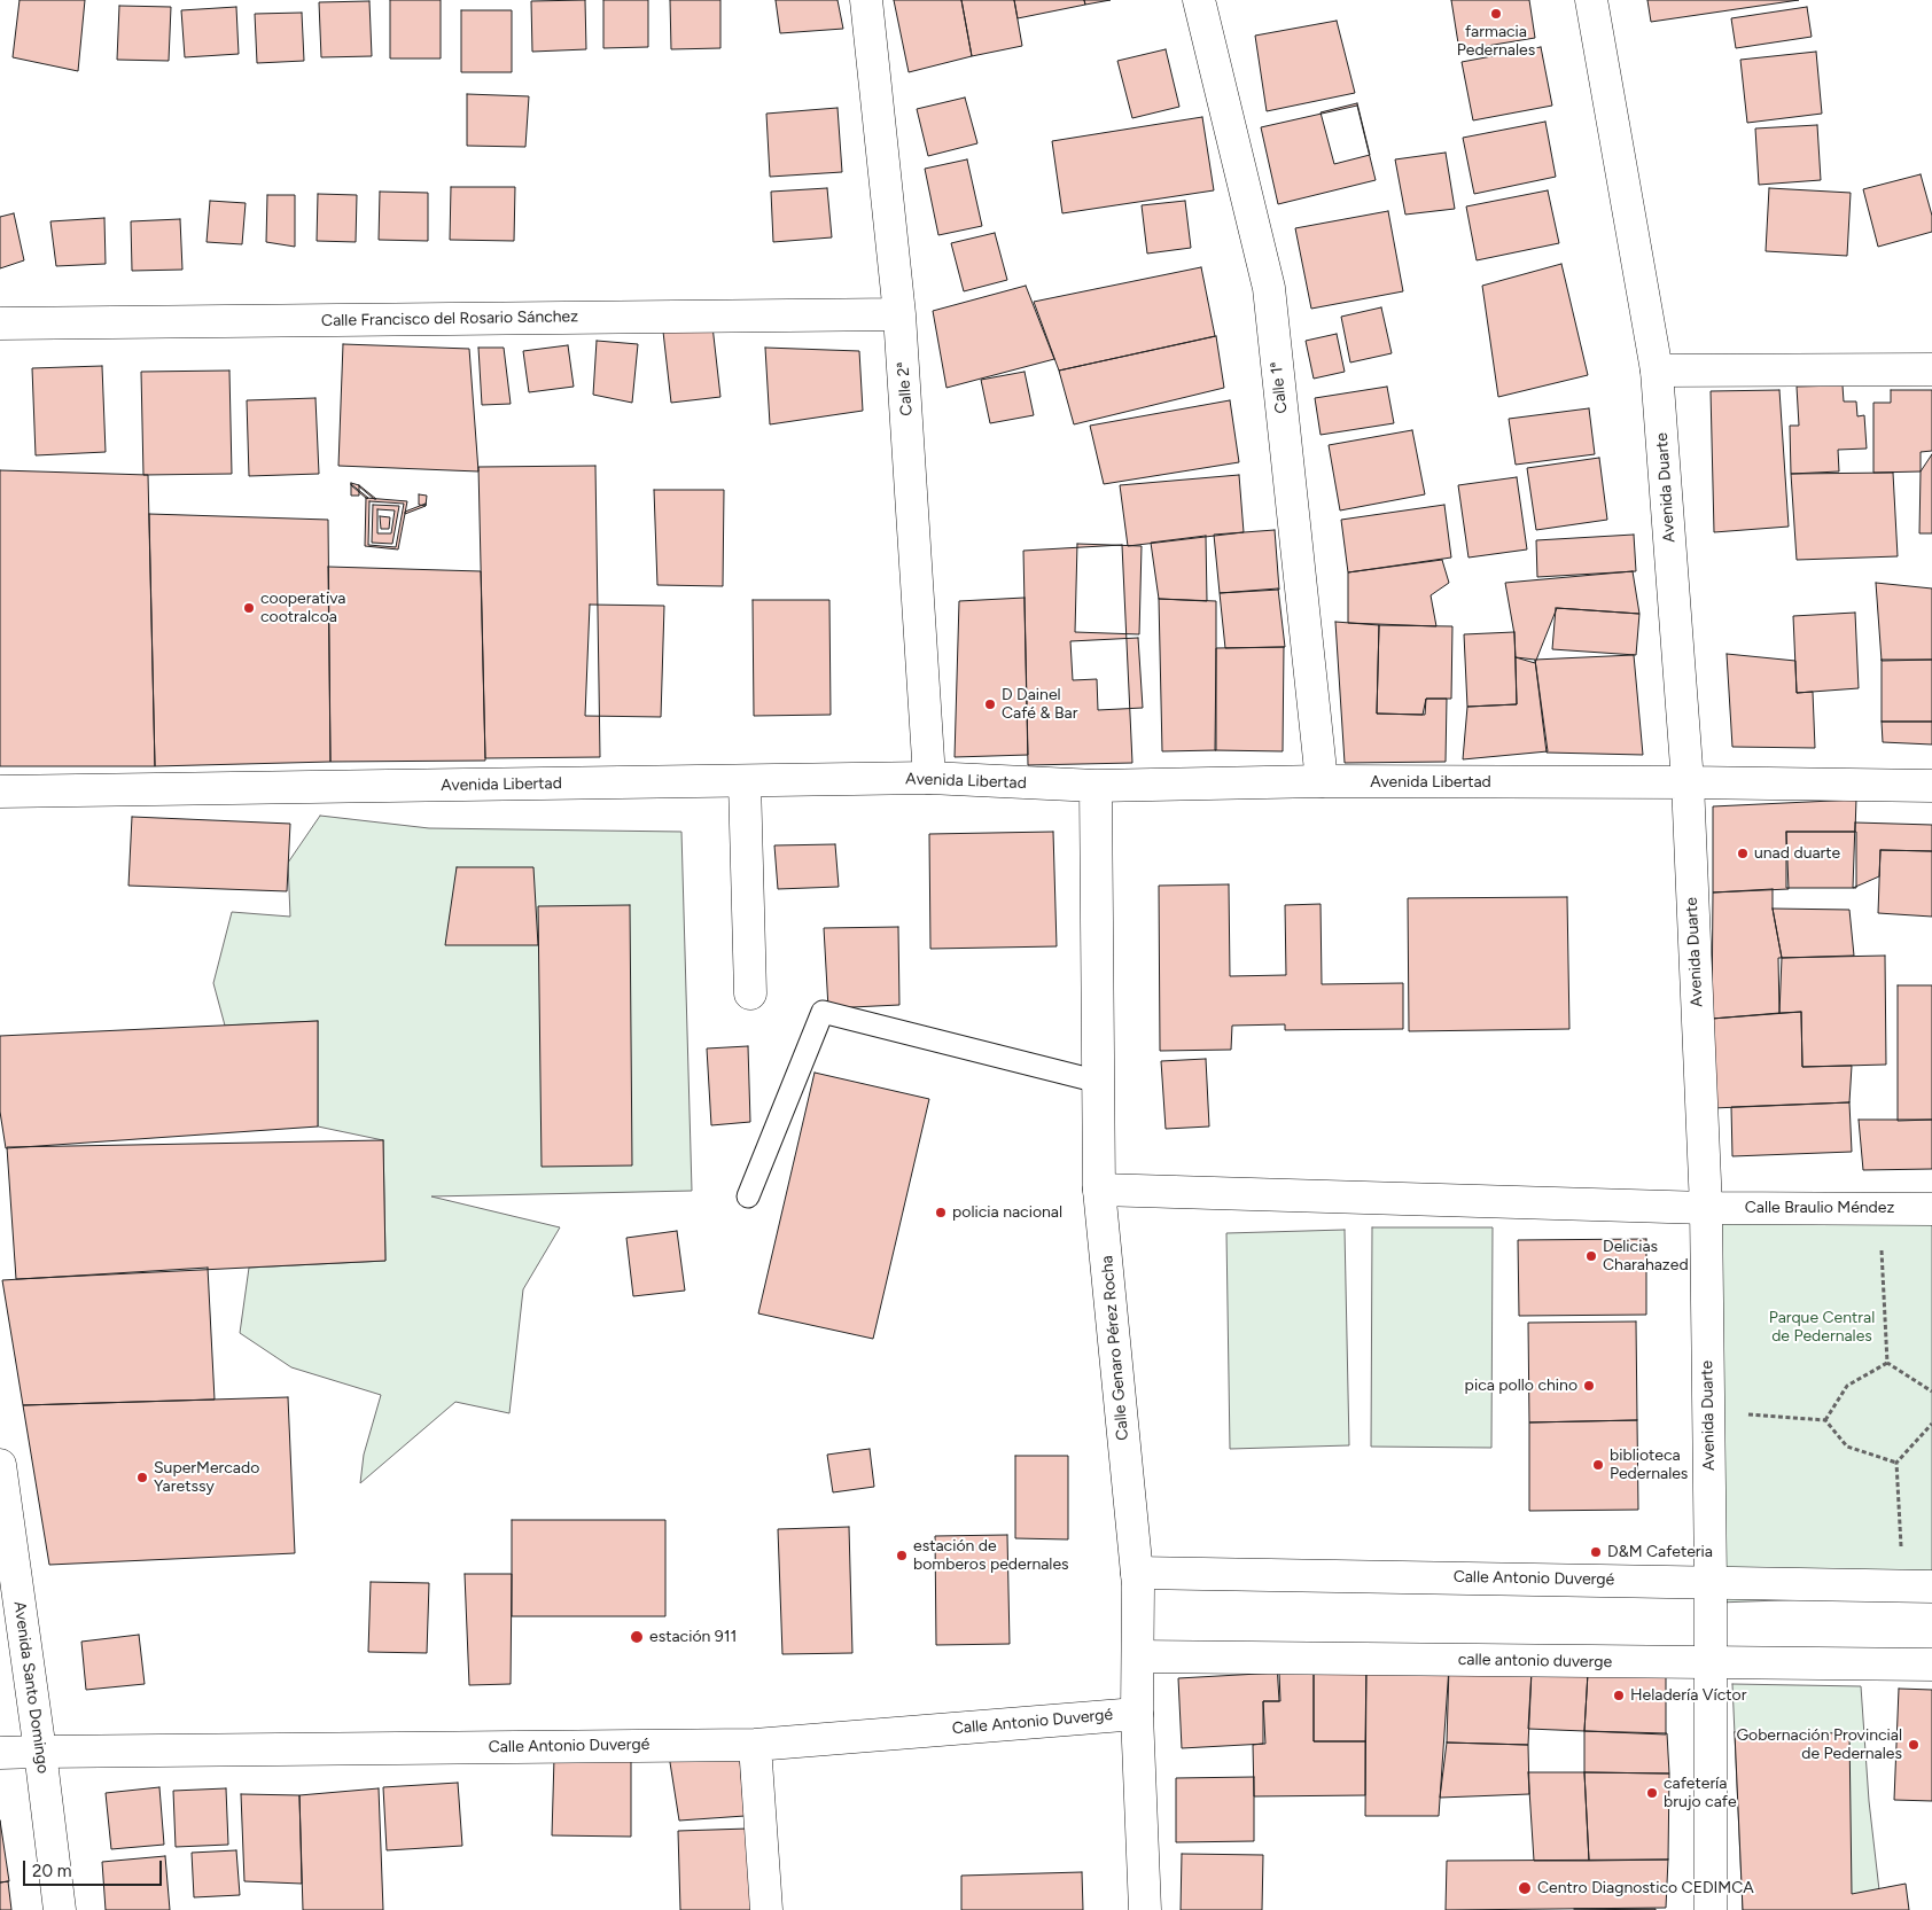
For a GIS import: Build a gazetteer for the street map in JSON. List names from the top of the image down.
{
  "streets": {
    "street": [
      "Calle Francisco del Rosario Sánchez",
      "Calle 1ª",
      "Calle 2ª",
      "Avenida Duarte",
      "Avenida Libertad",
      "Calle Braulio Méndez",
      "Calle Genaro Pérez Rocha",
      "Calle Antonio Duvergé",
      "calle antonio duverge",
      "Avenida Santo Domingo"
    ]
  },
  "crossings": [
    ["Calle Francisco del Rosario Sánchez", "Calle 2ª"],
    ["Calle 1ª", "Avenida Libertad"],
    ["Calle 2ª", "Avenida Libertad"],
    ["Avenida Duarte", "Avenida Libertad"],
    ["Avenida Duarte", "Calle Braulio Méndez"],
    ["Avenida Duarte", "Calle Antonio Duvergé"],
    ["Avenida Duarte", "calle antonio duverge"],
    ["Avenida Libertad", "Calle Genaro Pérez Rocha"],
    ["Calle Braulio Méndez", "Calle Genaro Pérez Rocha"],
    ["Calle Genaro Pérez Rocha", "Calle Antonio Duvergé"],
    ["Calle Genaro Pérez Rocha", "calle antonio duverge"],
    ["Calle Antonio Duvergé", "Avenida Santo Domingo"]
  ],
  "parks": ["Parque Central de Pedernales"],
  "places": [
    "farmacia Pedernales",
    "cooperativa cootralcoa",
    "D Dainel Café & Bar",
    "unad duarte",
    "policia nacional",
    "Delicias Charahazed",
    "pica pollo chino",
    "biblioteca Pedernales",
    "SuperMercado Yaretssy",
    "D&M Cafeteria",
    "estación de bomberos pedernales",
    "estación 911",
    "Heladería Víctor",
    "Gobernación Provincial de Pedernales",
    "cafetería brujo cafe",
    "Centro Diagnostico CEDIMCA"
  ],
  "scale_bar": "20 m"
}
